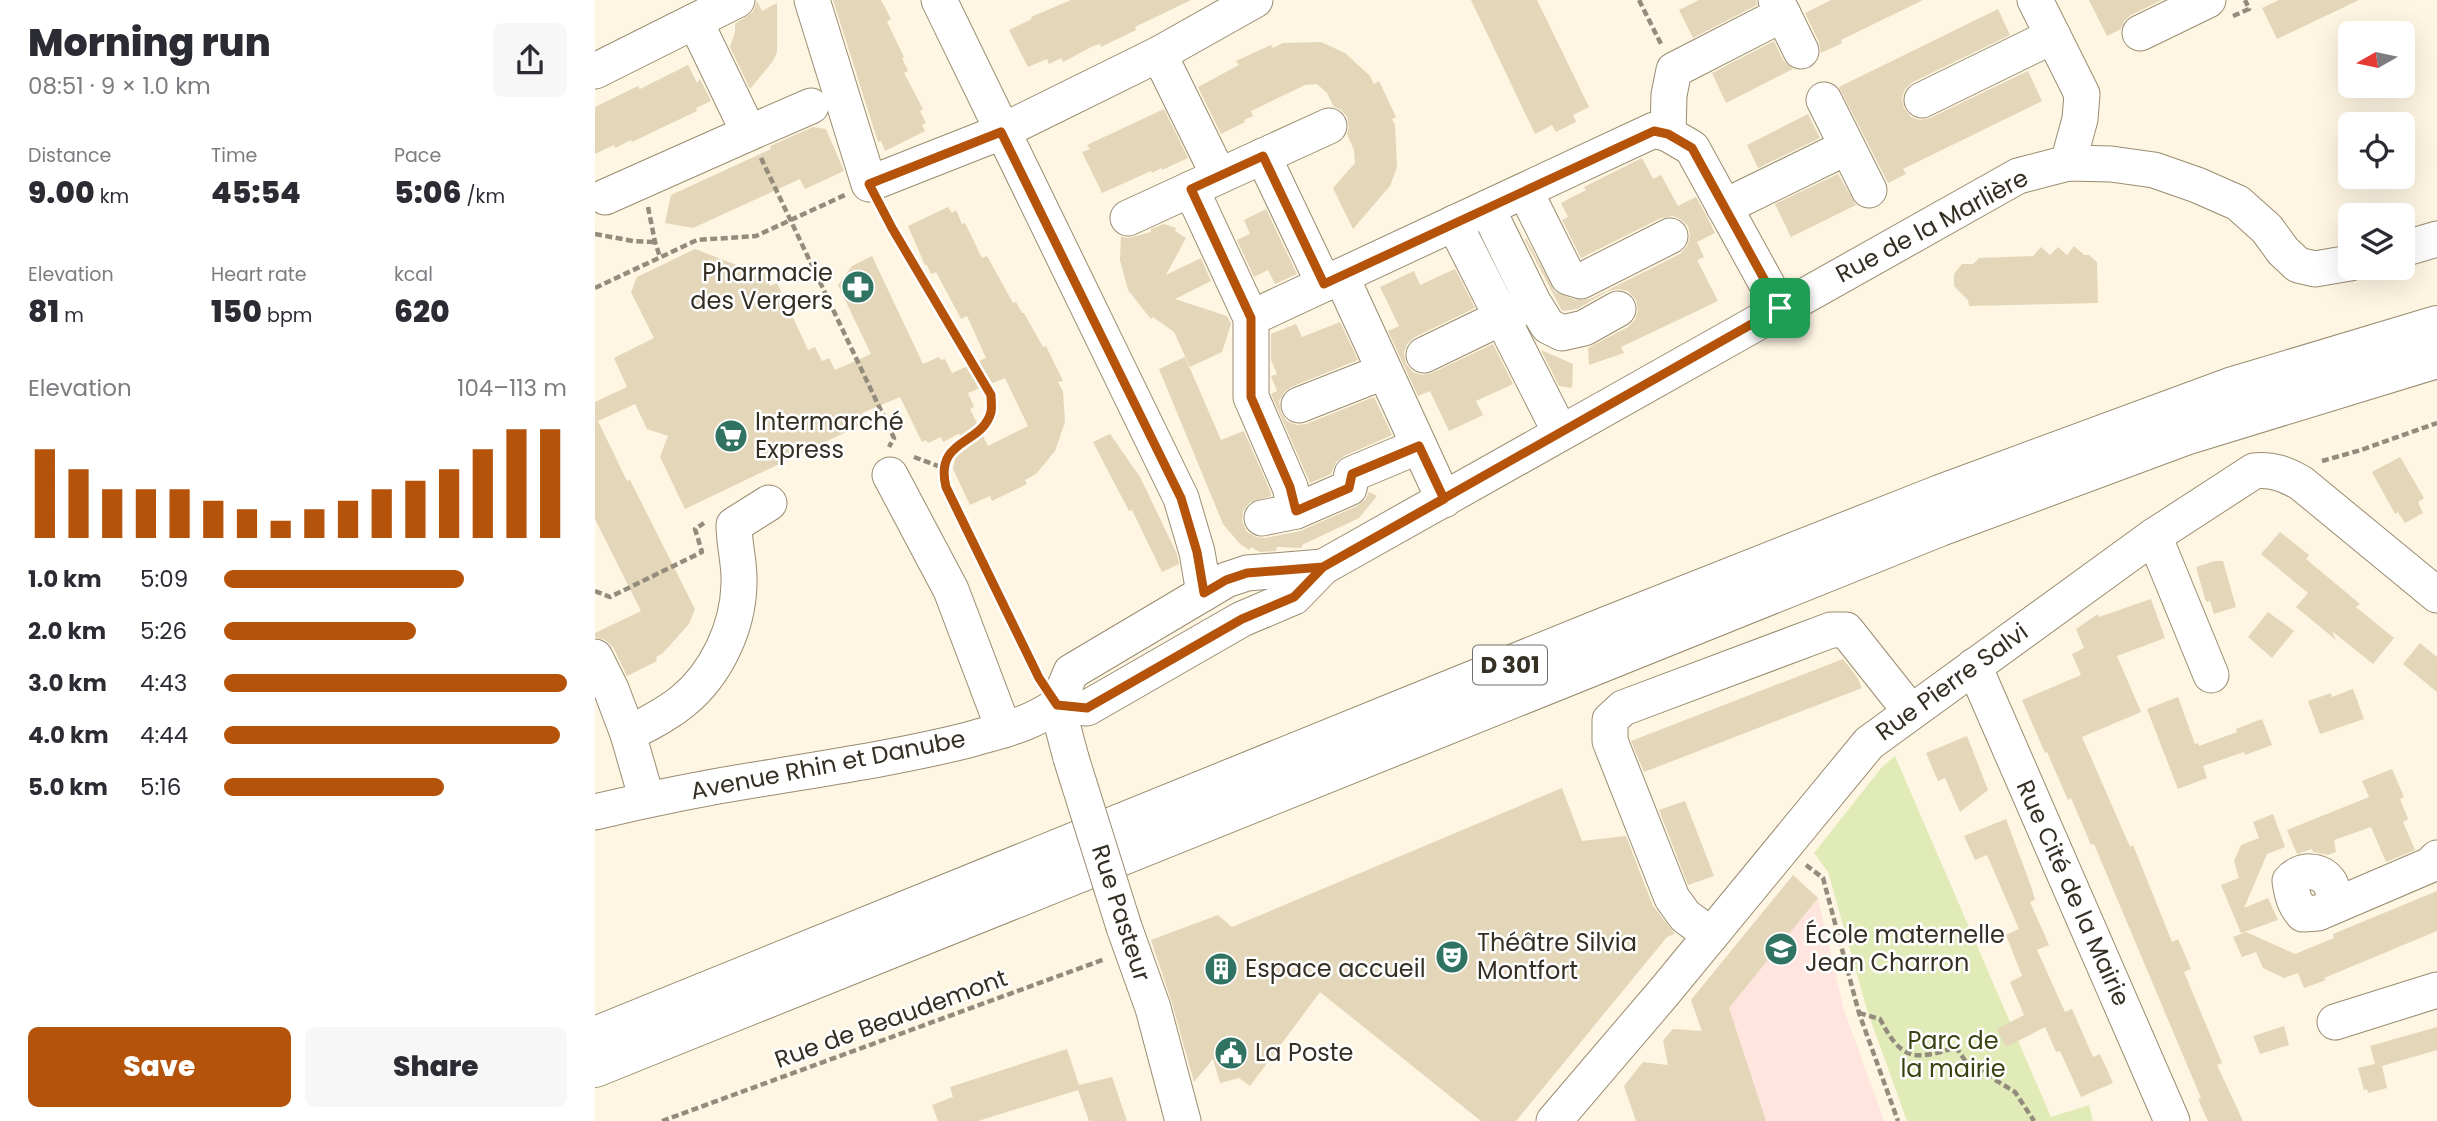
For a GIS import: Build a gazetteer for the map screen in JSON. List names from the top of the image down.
{
  "streets": {
    "highway": ["D 301"],
    "street": [
      "Rue de la Marlière",
      "Rue Pierre Salvi",
      "Avenue Rhin et Danube",
      "Rue Cité de la Mairie",
      "Rue Pasteur"
    ],
    "path": ["Rue de Beaudemont"]
  },
  "crossings": [
    ["Rue de la Marlière", "Avenue Rhin et Danube"],
    ["Rue de la Marlière", "Rue Pasteur"],
    ["Rue Pierre Salvi", "Rue Cité de la Mairie"],
    ["Avenue Rhin et Danube", "Rue Pasteur"],
    ["Rue Pasteur", "Rue de Beaudemont"]
  ],
  "parks": ["Parc de la mairie"],
  "places": {
    "pharmacy": ["Pharmacie des Vergers"],
    "supermarket": ["Intermarché Express"],
    "school or university": ["École maternelle Jean Charron"],
    "theatre": ["Théâtre Silvia Montfort"],
    "building": ["Espace accueil"],
    "public building": ["La Poste"]
  },
  "north": "left",
  "page": {
    "heading": ["Morning run", "08:51 · 9 × 1.0 km"],
    "stats": [
      ["Distance", "9.00 km"],
      ["Time", "45:54"],
      ["Pace", "5:06 /km"],
      ["Elevation", "81 m"],
      ["Heart rate", "150 bpm"],
      ["kcal", "620"]
    ],
    "chart": ["Elevation", "104–113 m"],
    "list": [
      {
        "name": "1.0 km",
        "note": "5:09"
      },
      {
        "name": "2.0 km",
        "note": "5:26"
      },
      {
        "name": "3.0 km",
        "note": "4:43"
      },
      {
        "name": "4.0 km",
        "note": "4:44"
      },
      {
        "name": "5.0 km",
        "note": "5:16"
      }
    ],
    "buttons": ["Save", "Share"]
  }
}
